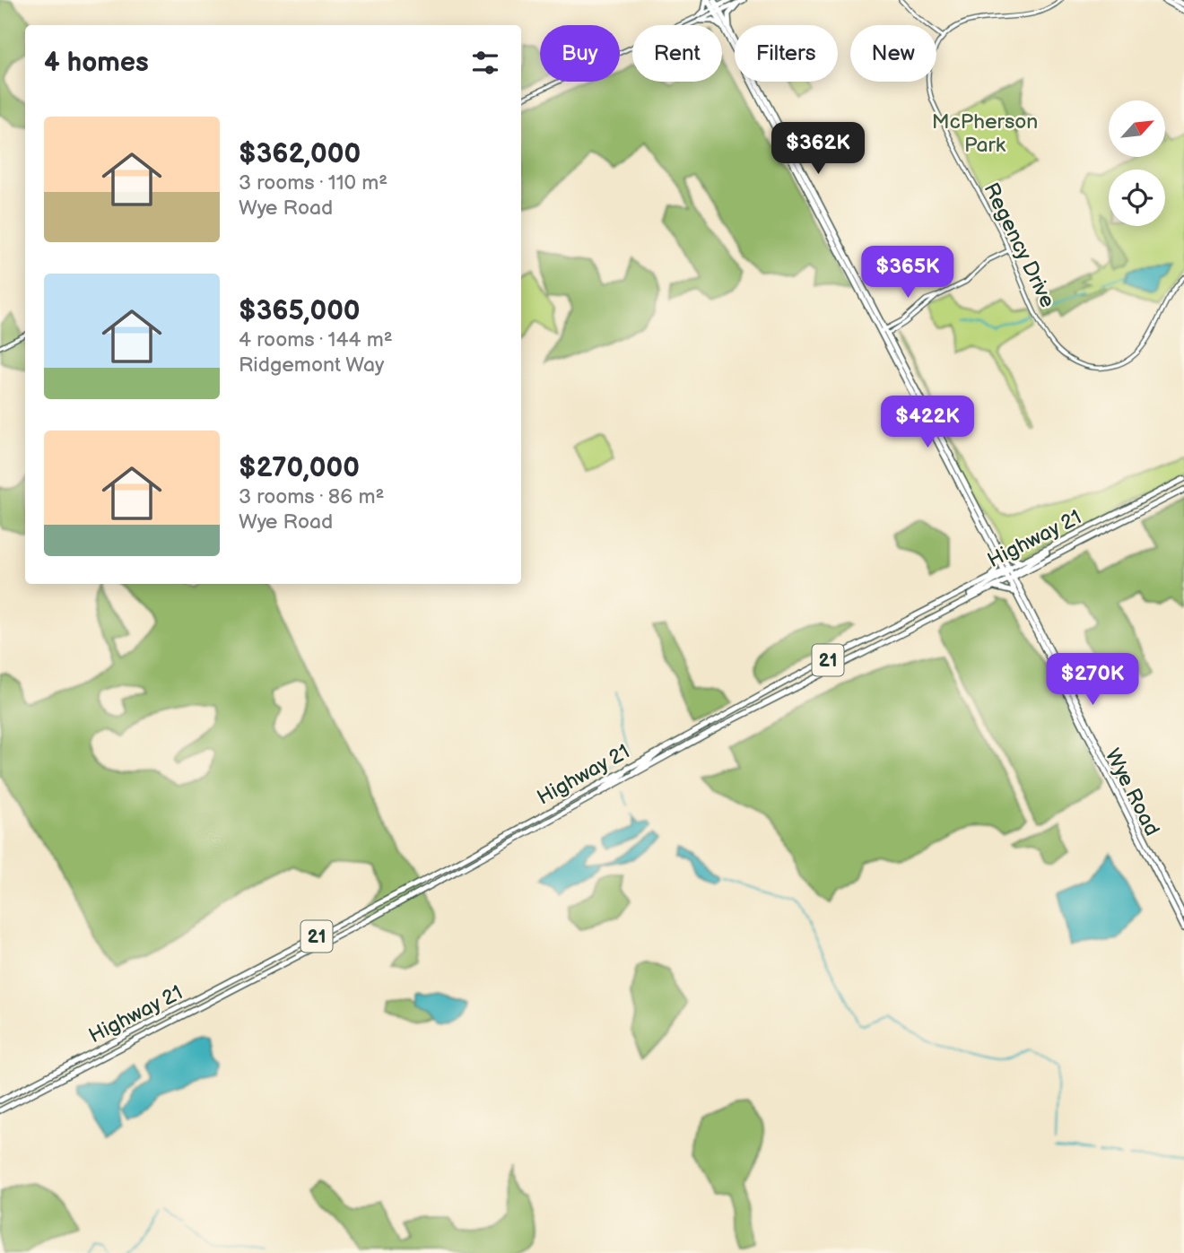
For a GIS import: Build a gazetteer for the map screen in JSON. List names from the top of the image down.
{
  "streets": {
    "main road": ["Highway 21", "21", "Wye Road"],
    "street": ["Regency Drive"]
  },
  "crossings": [
    ["Highway 21", "Wye Road"]
  ],
  "parks": ["McPherson Park"],
  "north": "top right",
  "page": {
    "chip": [
      "Buy",
      "Rent",
      "Filters",
      "New"
    ],
    "heading": "4 homes",
    "list": [
      {
        "name": "$362,000",
        "note": "3 rooms · 110 m² · Wye Road"
      },
      {
        "name": "$365,000",
        "note": "4 rooms · 144 m² · Ridgemont Way"
      },
      {
        "name": "$270,000",
        "note": "3 rooms · 86 m² · Wye Road"
      }
    ],
    "price": [
      "$362K",
      "$365K",
      "$422K",
      "$270K"
    ]
  }
}
